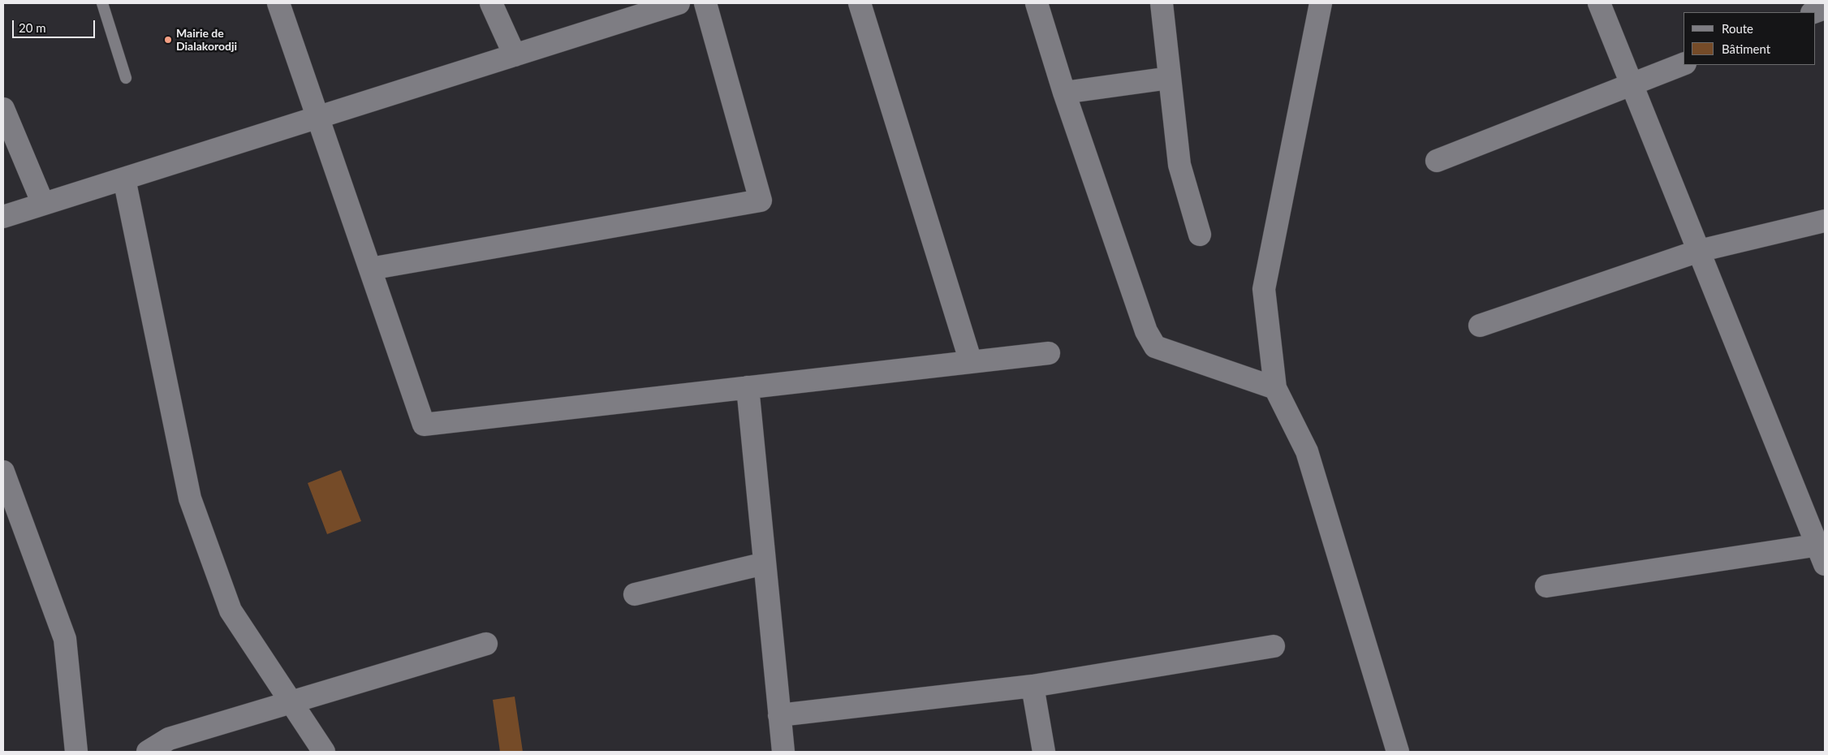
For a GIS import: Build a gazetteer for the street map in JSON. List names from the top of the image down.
{
  "places": ["Mairie de Dialakorodji"],
  "legend": ["Route", "Bâtiment"],
  "scale_bar": "20 m"
}
